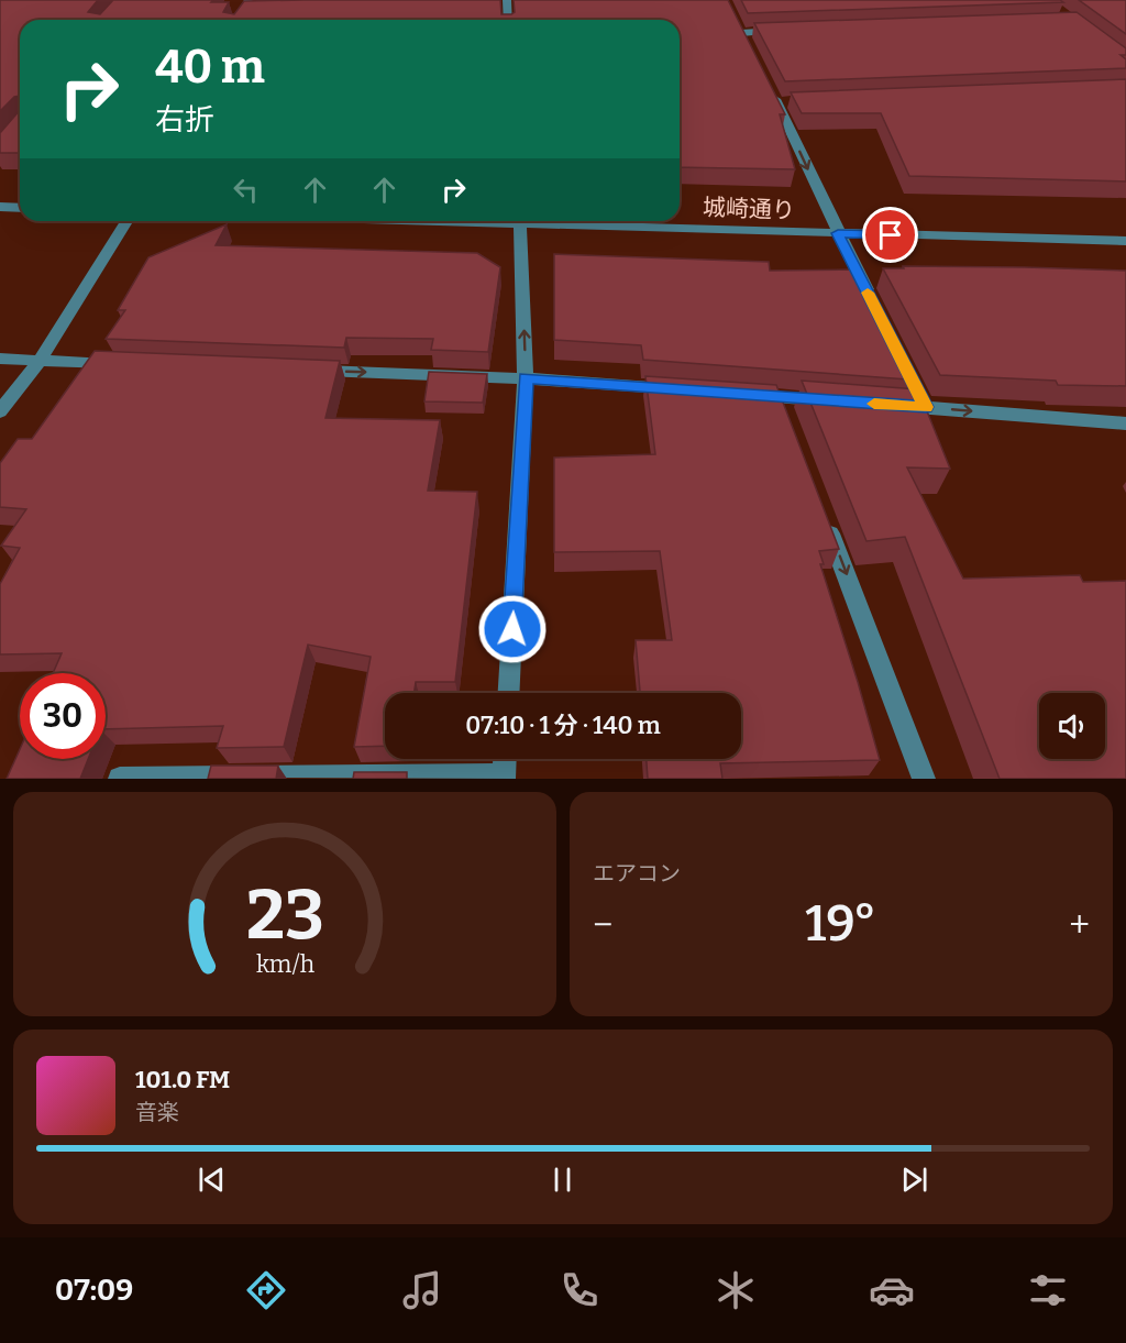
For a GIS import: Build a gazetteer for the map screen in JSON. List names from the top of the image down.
{
  "streets": {
    "street": ["城崎通り"]
  },
  "page": {
    "turn": ["40 m", "右折"],
    "limit": "30",
    "trip": "07:10 · 1 分 · 140 m",
    "tile": "エアコン",
    "heat": ["−", "19°", "+"],
    "song": ["101.0 FM", "音楽"],
    "tabs": "07:09",
    "gauge": ["23", "km/h"]
  }
}
